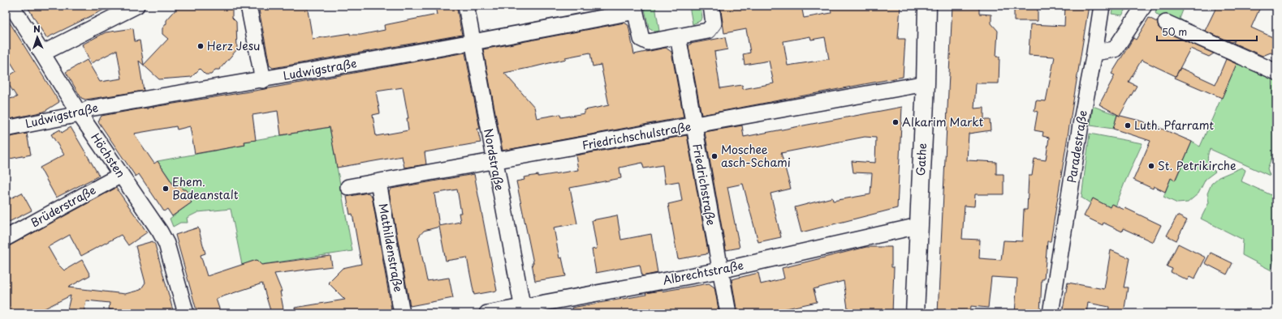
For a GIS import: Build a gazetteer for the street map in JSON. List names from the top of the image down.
{
  "streets": {
    "main road": ["Gathe"],
    "street": [
      "Ludwigstraße",
      "Friedrichschulstraße",
      "Paradestraße",
      "Höchsten",
      "Nordstraße",
      "Friedrichstraße",
      "Brüderstraße",
      "Mathildenstraße",
      "Albrechtstraße"
    ]
  },
  "crossings": [
    ["Ludwigstraße", "Höchsten"],
    ["Ludwigstraße", "Nordstraße"],
    ["Friedrichschulstraße", "Nordstraße"],
    ["Friedrichschulstraße", "Gathe"],
    ["Friedrichschulstraße", "Friedrichstraße"],
    ["Friedrichschulstraße", "Mathildenstraße"],
    ["Höchsten", "Brüderstraße"],
    ["Nordstraße", "Albrechtstraße"],
    ["Gathe", "Albrechtstraße"],
    ["Friedrichstraße", "Albrechtstraße"]
  ],
  "places": [
    "Herz Jesu",
    "Alkarim Markt",
    "Luth. Pfarramt",
    "Moschee asch-Schami",
    "St. Petrikirche",
    "Ehem. Badeanstalt"
  ],
  "scale_bar": "50 m",
  "north": "top"
}
